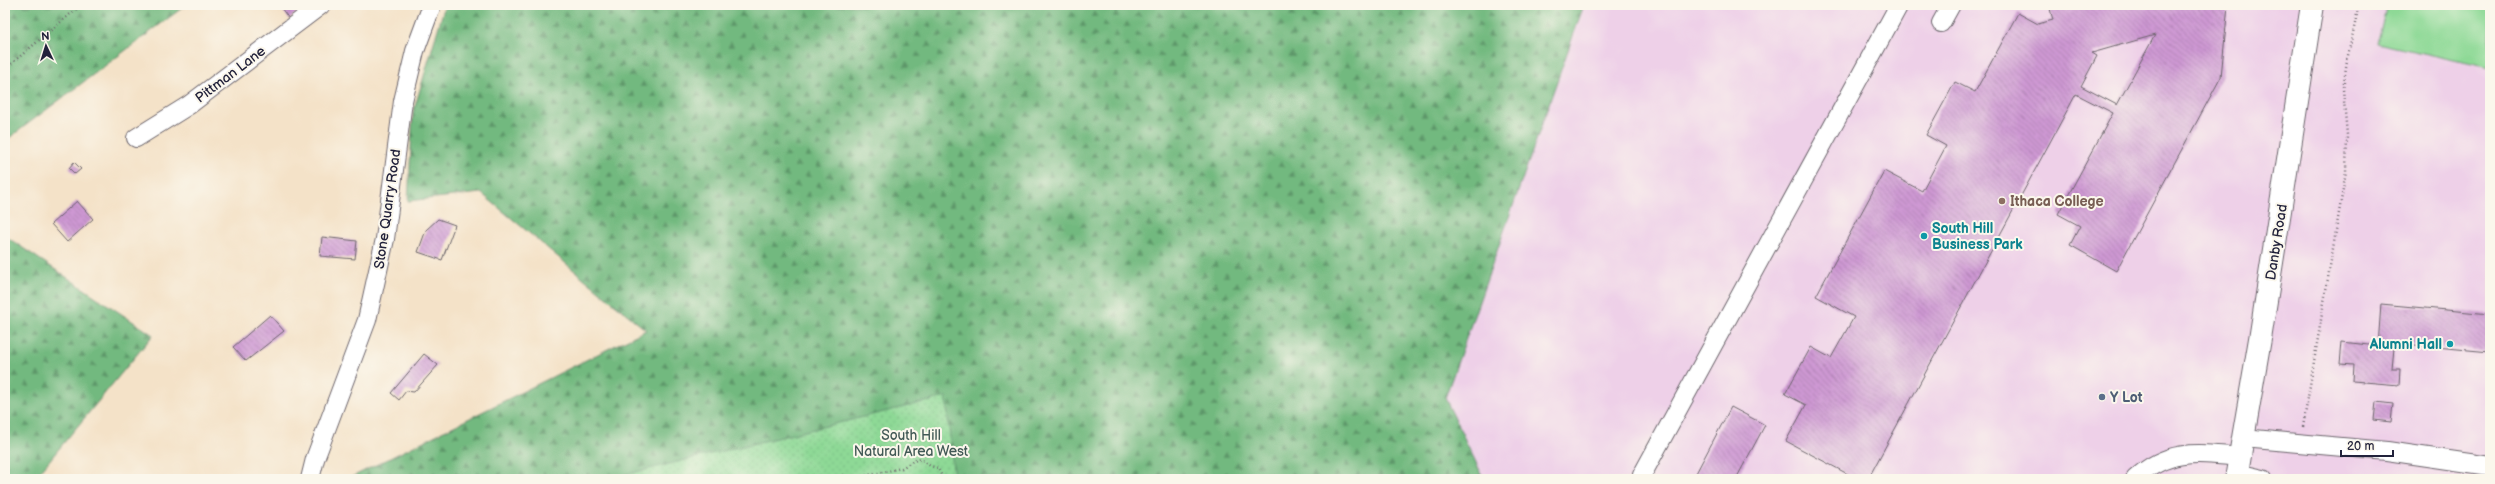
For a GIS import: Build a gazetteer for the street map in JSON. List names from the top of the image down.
{
  "streets": {
    "main road": ["Danby Road"],
    "street": ["Pittman Lane", "Stone Quarry Road"]
  },
  "parks": ["South Hill Natural Area West"],
  "places": [
    "Ithaca College",
    "South Hill Business Park",
    "Alumni Hall",
    "Y Lot"
  ],
  "scale_bar": "20 m",
  "north": "top"
}
